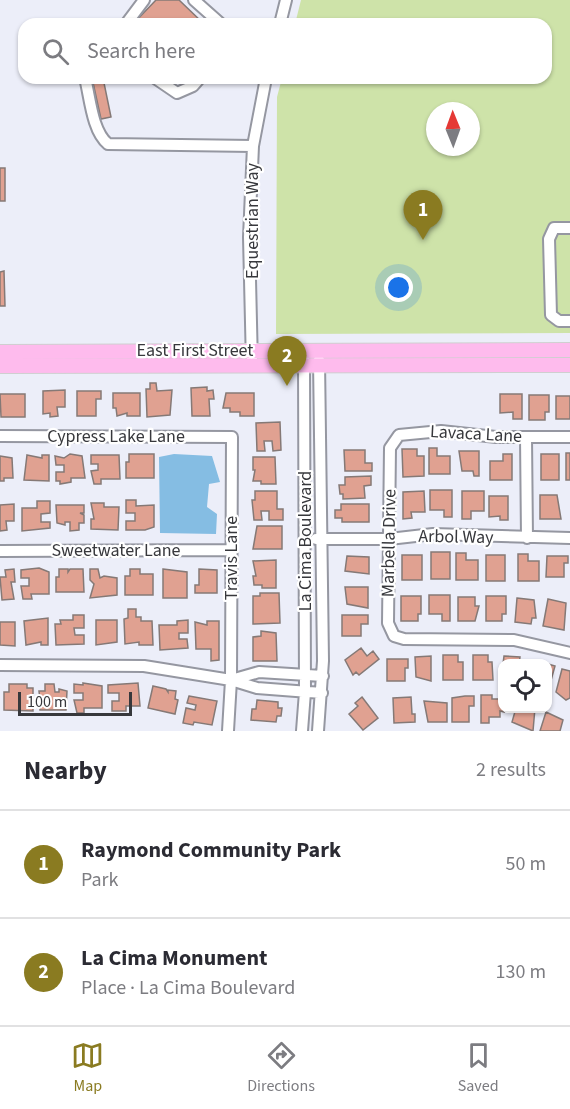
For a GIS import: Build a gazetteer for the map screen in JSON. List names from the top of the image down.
{
  "streets": {
    "main road": ["East First Street"],
    "street": [
      "Equestrian Way",
      "Lavaca Lane",
      "Cypress Lake Lane",
      "Arbol Way",
      "La Cima Boulevard",
      "Marbella Drive",
      "Sweetwater Lane",
      "Travis Lane"
    ]
  },
  "crossings": [
    ["Equestrian Way", "East First Street"],
    ["East First Street", "La Cima Boulevard"],
    ["Lavaca Lane", "Marbella Drive"],
    ["Cypress Lake Lane", "Travis Lane"],
    ["Arbol Way", "La Cima Boulevard"],
    ["Arbol Way", "Marbella Drive"],
    ["Sweetwater Lane", "Travis Lane"]
  ],
  "scale_bar": "100 m",
  "north": "top",
  "page": {
    "search": "Search here",
    "pins": ["1", "2"],
    "scale": "100 m",
    "heading": ["Nearby", "2 results"],
    "list": [
      {
        "mark": "1",
        "name": "Raymond Community Park",
        "note": "Park",
        "value": "50 m"
      },
      {
        "mark": "2",
        "name": "La Cima Monument",
        "note": "Place · La Cima Boulevard",
        "value": "130 m"
      }
    ],
    "nav": ["Map", "Directions", "Saved"]
  }
}
